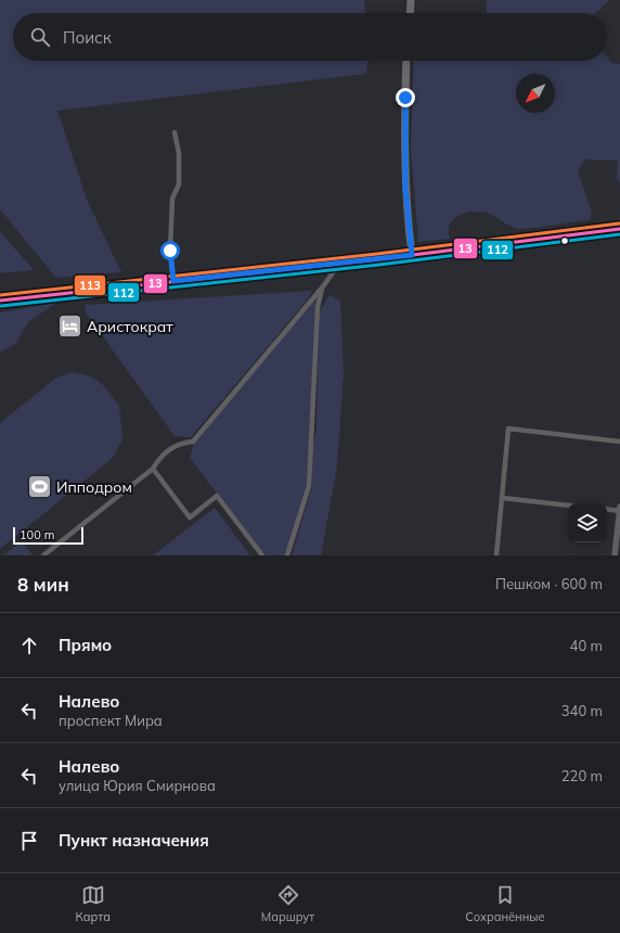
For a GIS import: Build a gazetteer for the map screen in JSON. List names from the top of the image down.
{
  "places": {
    "hotel": ["Аристократ"],
    "sports": ["Ипподром"]
  },
  "lines": ["transit line 113", "transit line 13", "transit line 112"],
  "scale_bar": "100 m",
  "north": "bottom left",
  "page": {
    "search": "Поиск",
    "scale": "100 m",
    "heading": ["8 мин", "Пешком · 600 m"],
    "list": [
      ["Прямо", "40 m"],
      ["Налево", "проспект Мира", "340 m"],
      ["Налево", "улица Юрия Смирнова", "220 m"],
      "Пункт назначения"
    ],
    "nav": ["Карта", "Маршрут", "Сохранённые"]
  }
}
